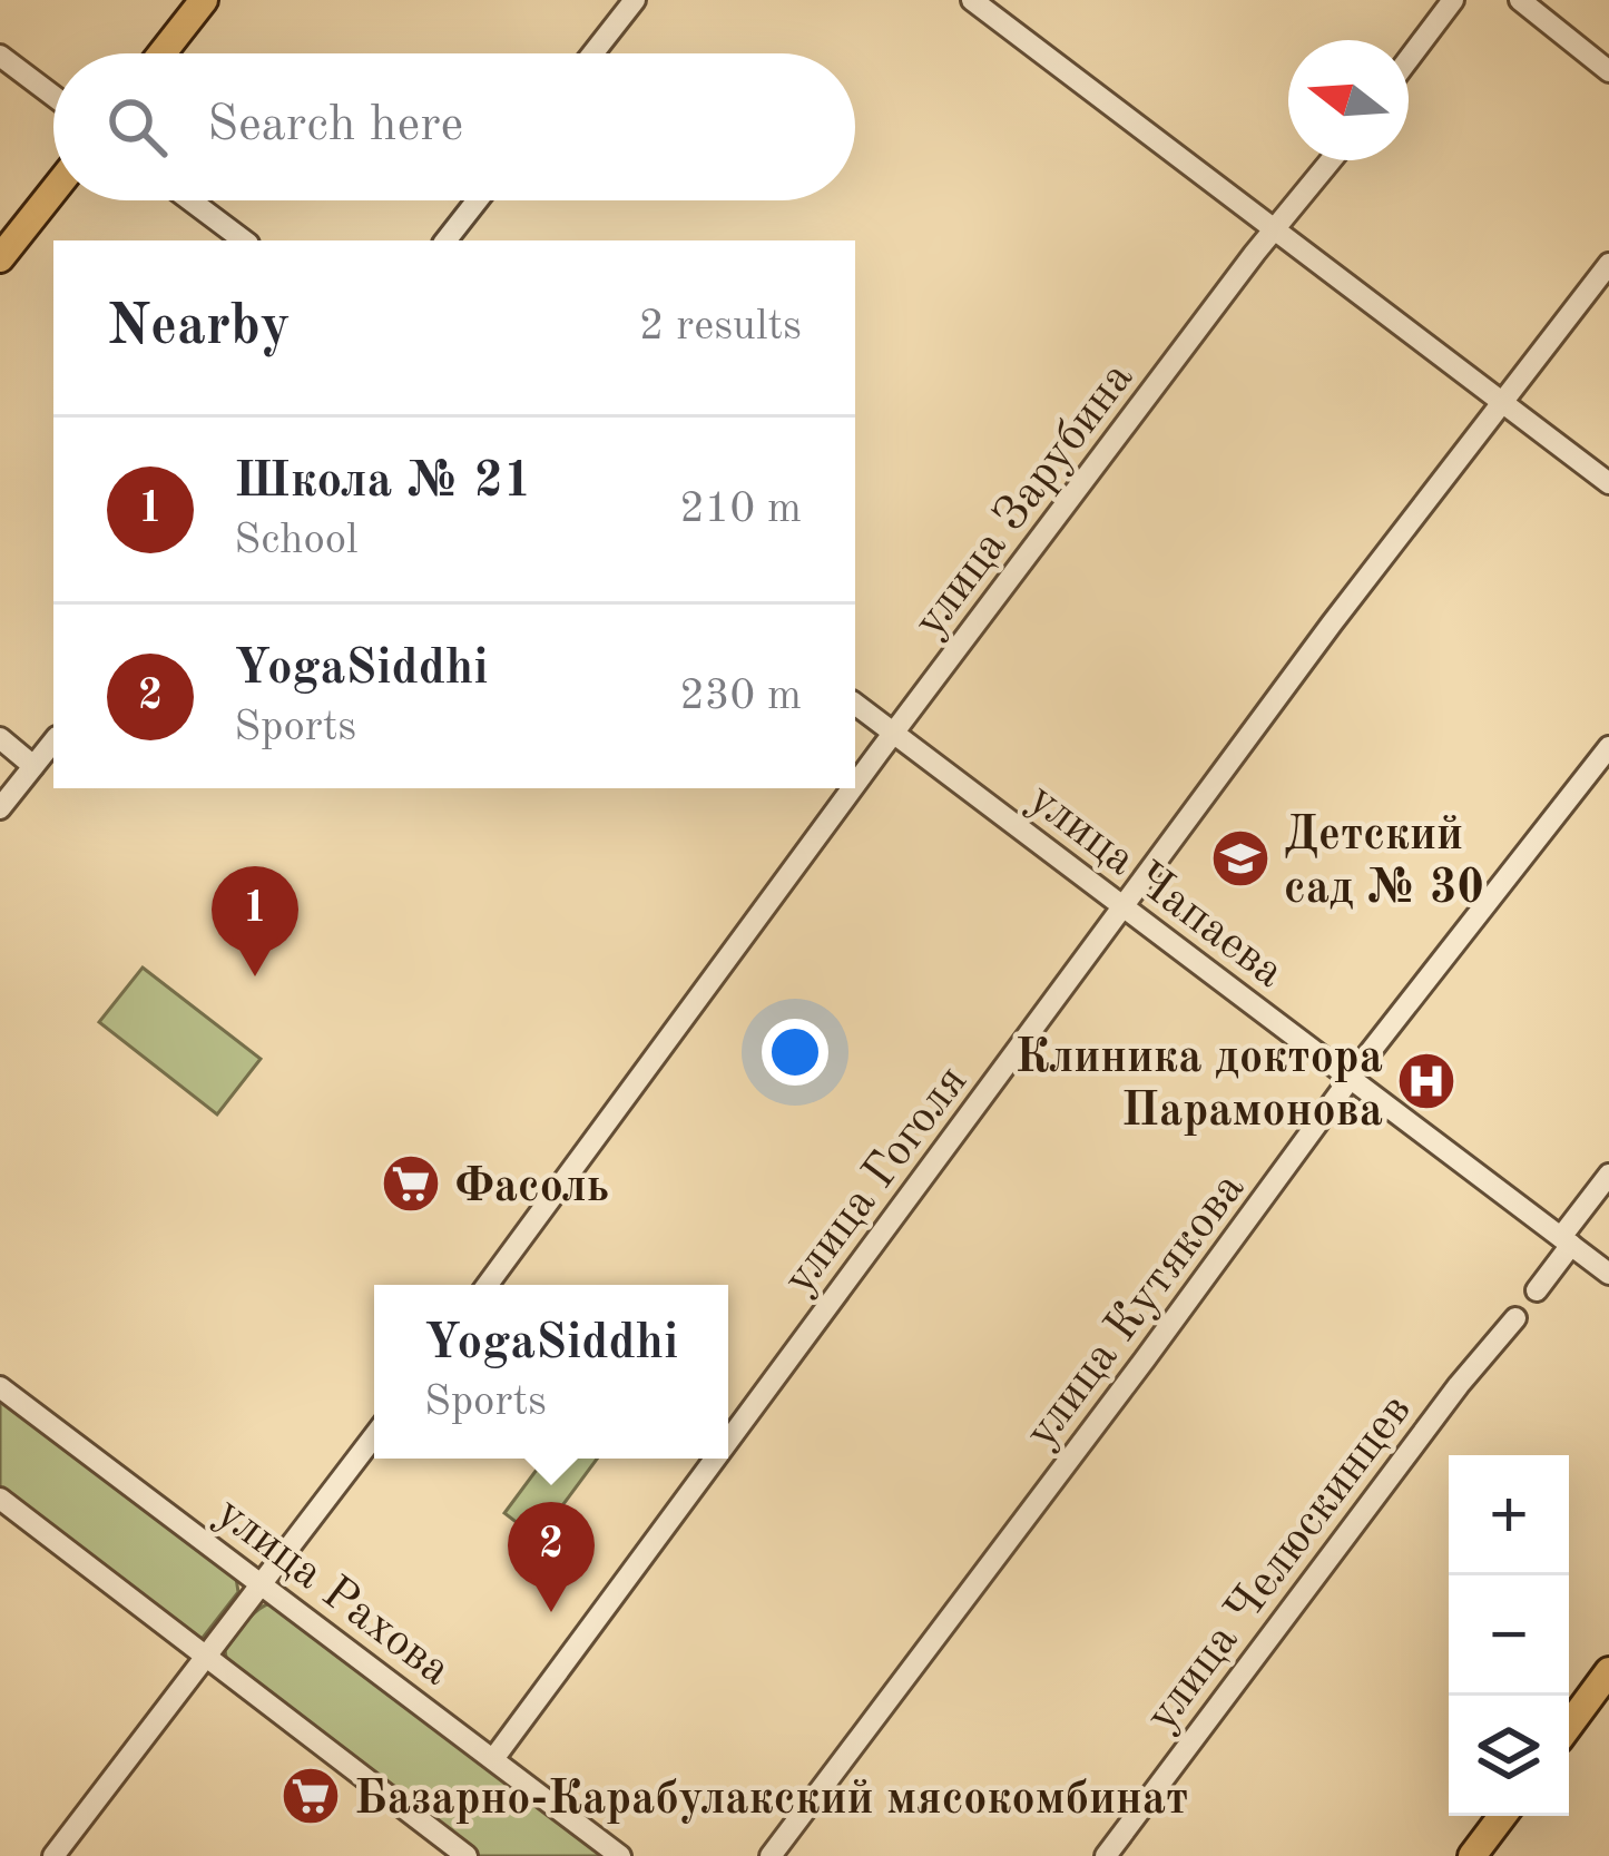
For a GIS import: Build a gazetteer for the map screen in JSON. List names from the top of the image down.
{
  "streets": {
    "street": [
      "улица Зарубина",
      "улица Чапаева",
      "улица Гоголя",
      "улица Кутякова",
      "улица Челюскинцев",
      "улица Рахова"
    ]
  },
  "crossings": [
    ["улица Зарубина", "улица Чапаева"],
    ["улица Чапаева", "улица Гоголя"],
    ["улица Чапаева", "улица Кутякова"],
    ["улица Гоголя", "улица Рахова"]
  ],
  "places": {
    "school or university": ["Детский сад № 30"],
    "hospital": ["Клиника доктора Парамонова"],
    "supermarket": ["Фасоль", "Базарно-Карабулакский мясокомбинат"]
  },
  "north": "left",
  "page": {
    "search": "Search here",
    "heading": ["Nearby", "2 results"],
    "list": [
      {
        "mark": "1",
        "name": "Школа № 21",
        "note": "School",
        "value": "210 m"
      },
      {
        "mark": "2",
        "name": "YogaSiddhi",
        "note": "Sports",
        "value": "230 m"
      }
    ],
    "pins": ["1", "2"],
    "popup": ["YogaSiddhi", "Sports"],
    "map_buttons": ["+", "−"]
  }
}
